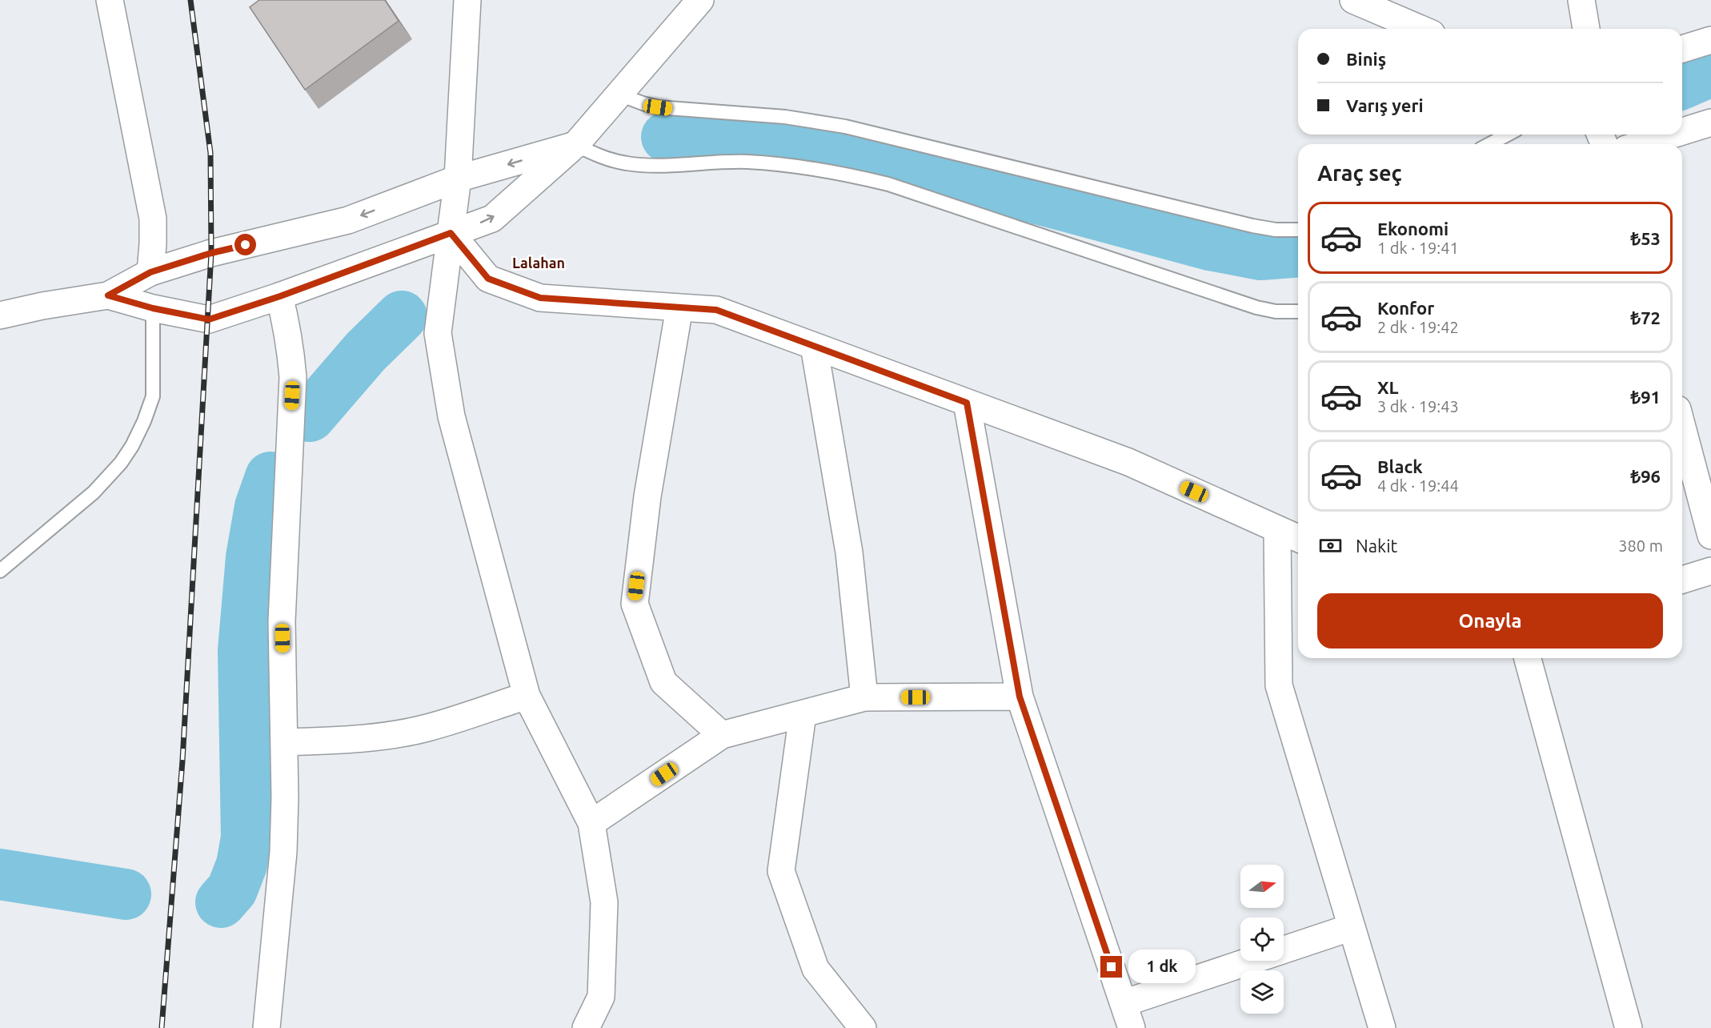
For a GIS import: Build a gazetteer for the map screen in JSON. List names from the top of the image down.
{
  "districts": ["Lalahan"],
  "north": "right",
  "page": {
    "banner": ["Biniş", "Varış yeri"],
    "heading": "Araç seç",
    "list": [
      {
        "name": "Ekonomi",
        "note": "1 dk · 19:41",
        "value": "₺53"
      },
      {
        "name": "Konfor",
        "note": "2 dk · 19:42",
        "value": "₺72"
      },
      {
        "name": "XL",
        "note": "3 dk · 19:43",
        "value": "₺91"
      },
      {
        "name": "Black",
        "note": "4 dk · 19:44",
        "value": "₺96"
      }
    ],
    "pay": ["Nakit", "380 m"],
    "buttons": "Onayla",
    "bubble": "1 dk"
  }
}
